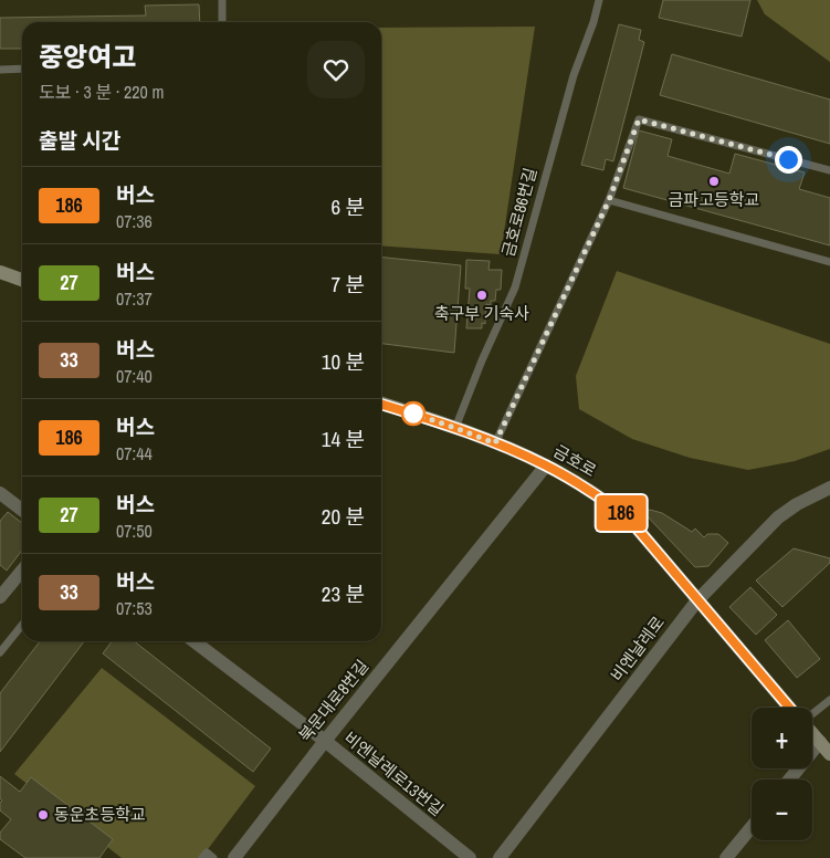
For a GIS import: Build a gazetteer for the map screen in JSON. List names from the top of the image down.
{
  "streets": {
    "street": [
      "금호로",
      "비엔날레로",
      "북문대로8번길",
      "비엔날레로13번길"
    ],
    "lane": ["금호로86번길"]
  },
  "crossings": [
    ["금호로86번길", "금호로"],
    ["금호로", "비엔날레로"],
    ["금호로", "북문대로8번길"],
    ["북문대로8번길", "비엔날레로13번길"]
  ],
  "places": ["금파고등학교", "축구부 기숙사", "동운초등학교"],
  "lines": ["bus line 186"],
  "page": {
    "on_map": "186",
    "heading": [
      ["중앙여고", "도보 · 3 분 · 220 m"],
      "출발 시간"
    ],
    "list": [
      {
        "mark": "186",
        "name": "버스",
        "note": "07:36",
        "value": "6 분"
      },
      {
        "mark": "27",
        "name": "버스",
        "note": "07:37",
        "value": "7 분"
      },
      {
        "mark": "33",
        "name": "버스",
        "note": "07:40",
        "value": "10 분"
      },
      {
        "mark": "186",
        "name": "버스",
        "note": "07:44",
        "value": "14 분"
      },
      {
        "mark": "27",
        "name": "버스",
        "note": "07:50",
        "value": "20 분"
      },
      {
        "mark": "33",
        "name": "버스",
        "note": "07:53",
        "value": "23 분"
      }
    ],
    "map_buttons": ["+", "−"]
  }
}
